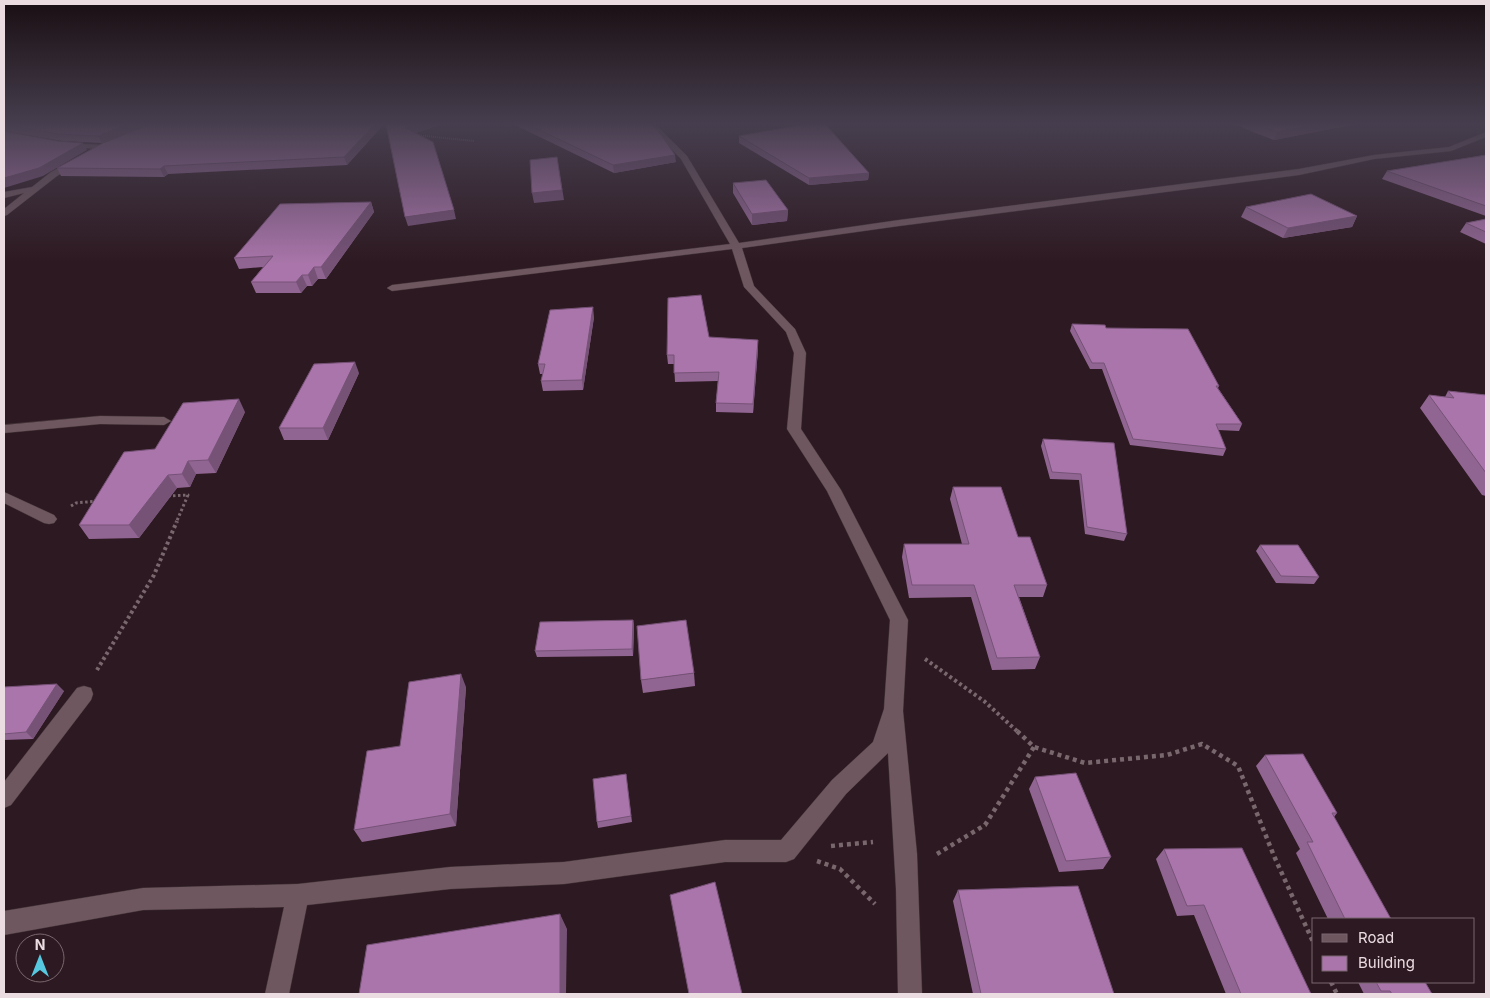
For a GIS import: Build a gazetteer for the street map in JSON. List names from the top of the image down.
{
  "legend": ["Road", "Building"],
  "north": "top"
}
